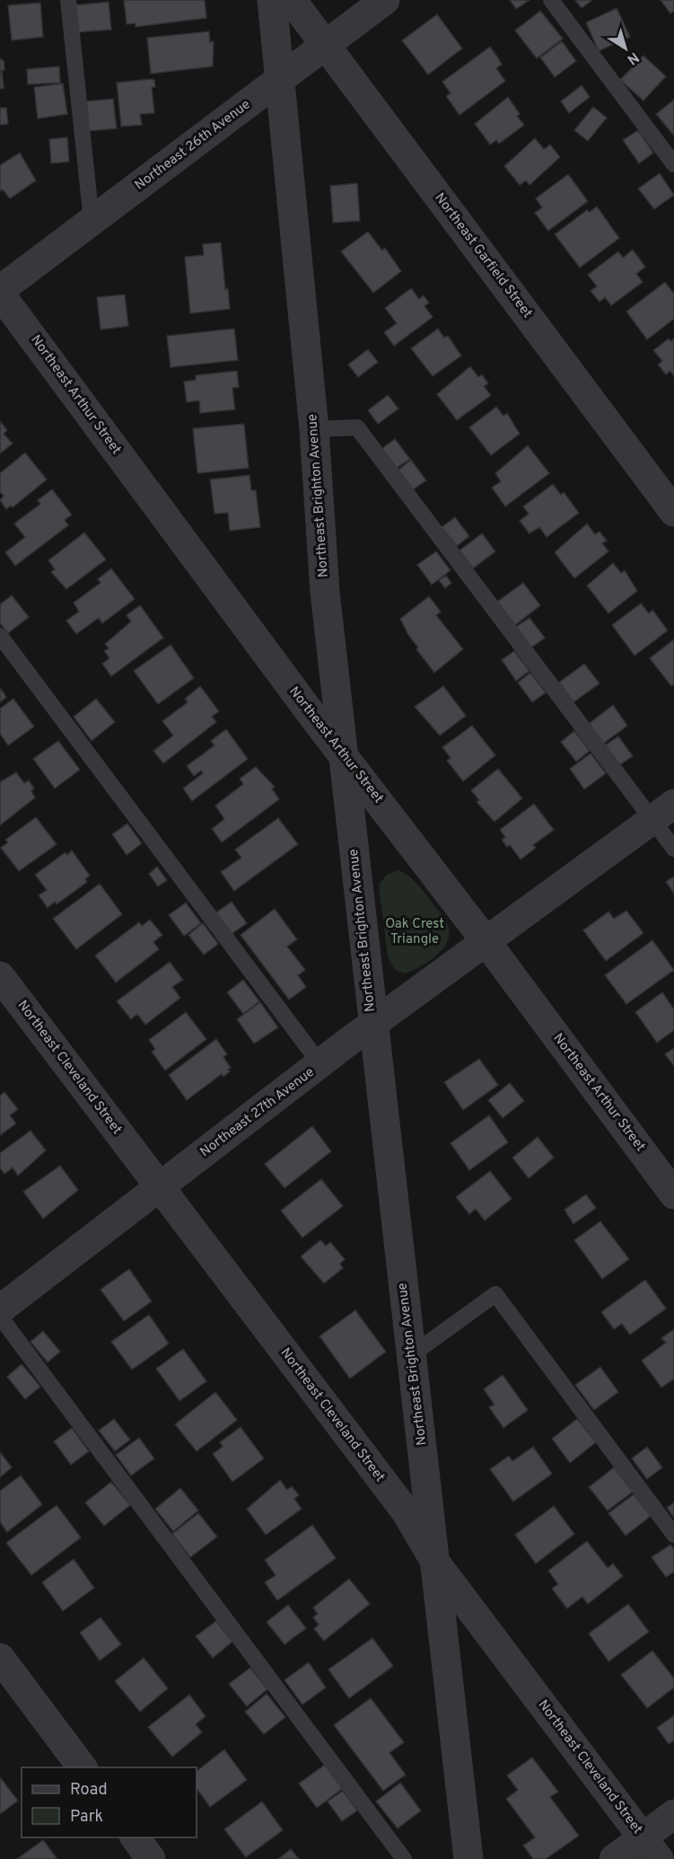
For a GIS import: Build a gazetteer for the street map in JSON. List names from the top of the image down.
{
  "streets": {
    "street": [
      "Northeast 26th Avenue",
      "Northeast Garfield Street",
      "Northeast Arthur Street",
      "Northeast Brighton Avenue",
      "Northeast Cleveland Street",
      "Northeast 27th Avenue"
    ]
  },
  "crossings": [
    ["Northeast 26th Avenue", "Northeast Garfield Street"],
    ["Northeast 26th Avenue", "Northeast Arthur Street"],
    ["Northeast 26th Avenue", "Northeast Brighton Avenue"],
    ["Northeast Arthur Street", "Northeast Brighton Avenue"],
    ["Northeast Arthur Street", "Northeast 27th Avenue"],
    ["Northeast Brighton Avenue", "Northeast Cleveland Street"],
    ["Northeast Brighton Avenue", "Northeast 27th Avenue"],
    ["Northeast Cleveland Street", "Northeast 27th Avenue"]
  ],
  "parks": ["Oak Crest Triangle"],
  "legend": ["Road", "Park"],
  "north": "bottom right"
}
